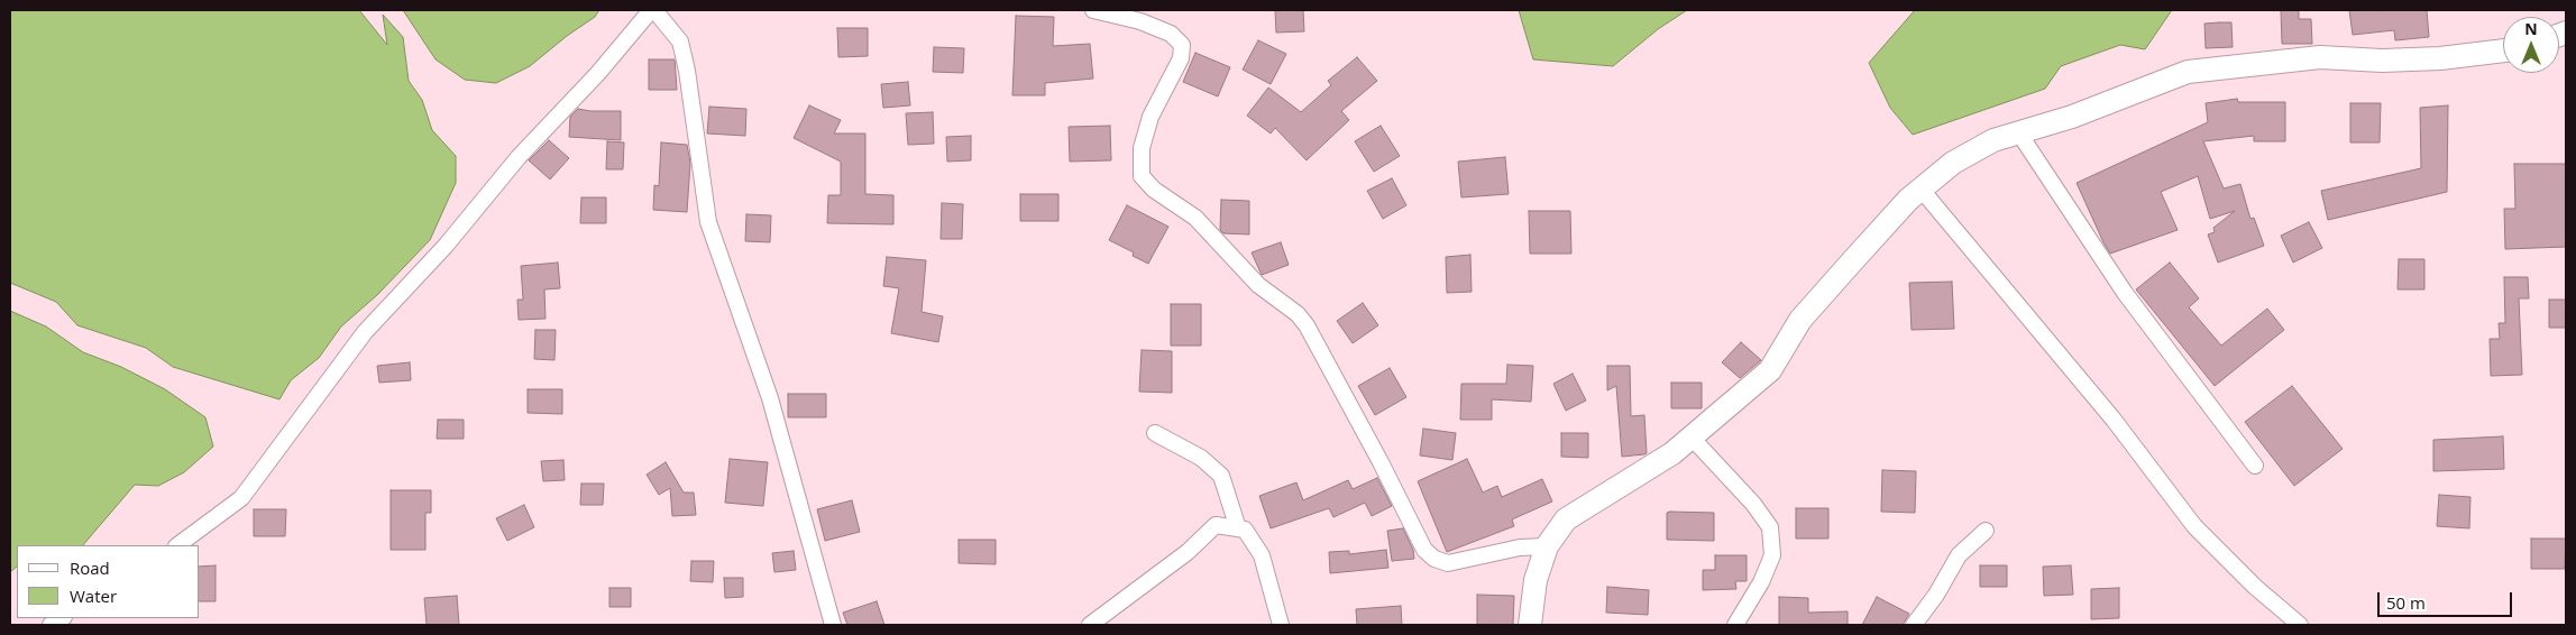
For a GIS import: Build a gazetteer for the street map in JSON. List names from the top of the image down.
{
  "legend": ["Road", "Water"],
  "scale_bar": "50 m",
  "north": "top"
}
